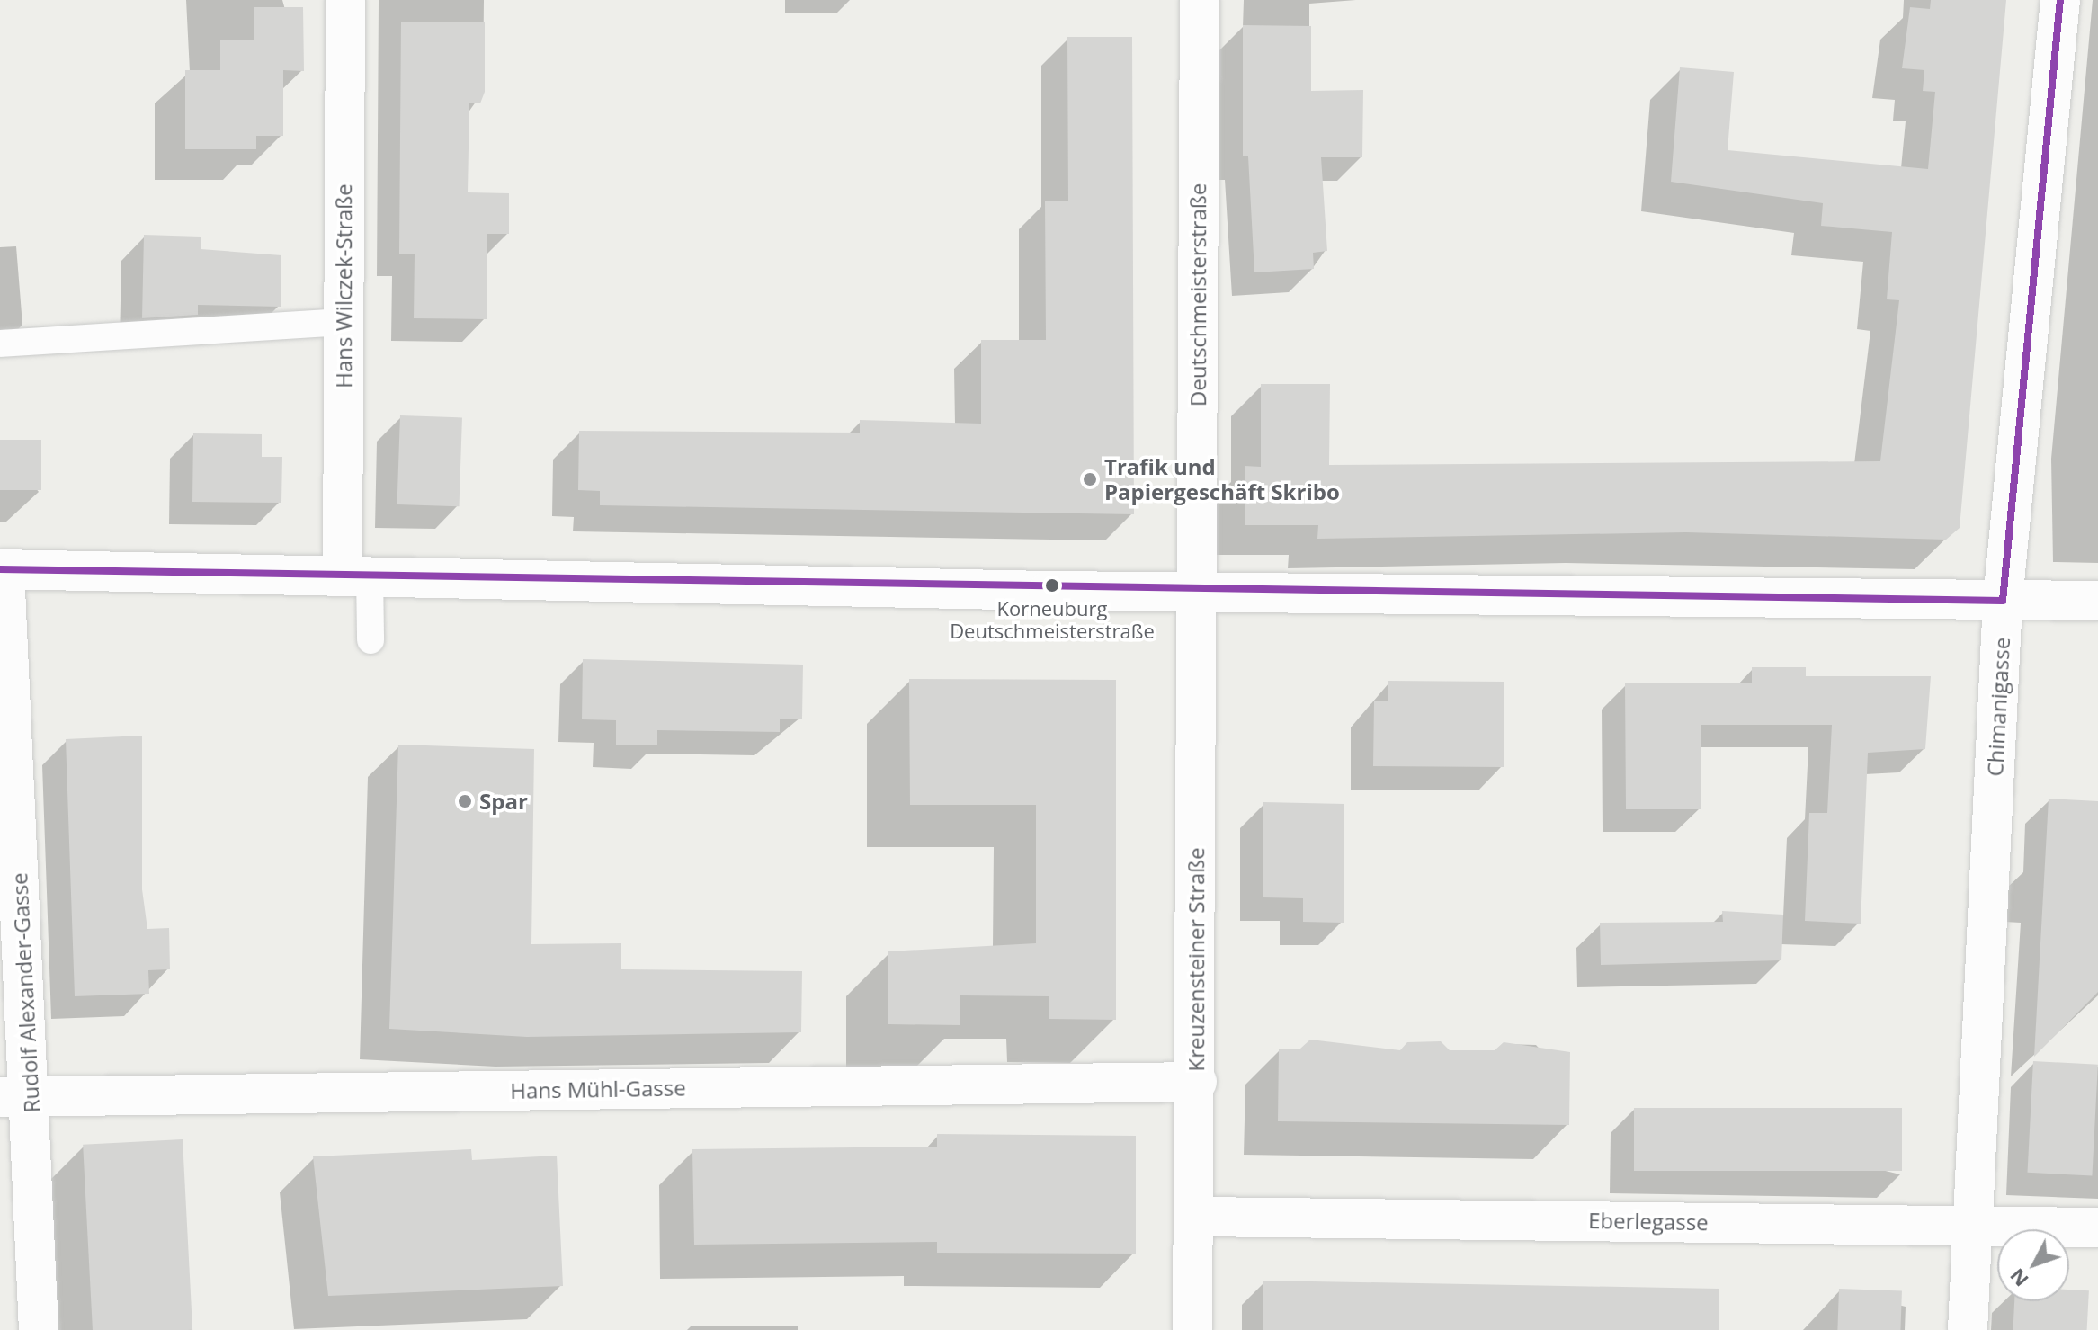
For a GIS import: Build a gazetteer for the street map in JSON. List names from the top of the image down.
{
  "streets": {
    "street": [
      "Hans Wilczek-Straße",
      "Deutschmeisterstraße",
      "Chimanigasse",
      "Kreuzensteiner Straße",
      "Rudolf Alexander-Gasse",
      "Hans Mühl-Gasse",
      "Eberlegasse"
    ]
  },
  "crossings": [
    ["Deutschmeisterstraße", "Kreuzensteiner Straße"],
    ["Chimanigasse", "Eberlegasse"],
    ["Kreuzensteiner Straße", "Hans Mühl-Gasse"],
    ["Kreuzensteiner Straße", "Eberlegasse"],
    ["Rudolf Alexander-Gasse", "Hans Mühl-Gasse"]
  ],
  "places": ["Trafik und Papiergeschäft Skribo", "Korneuburg Deutschmeisterstraße", "Spar"],
  "north": "bottom left"
}
